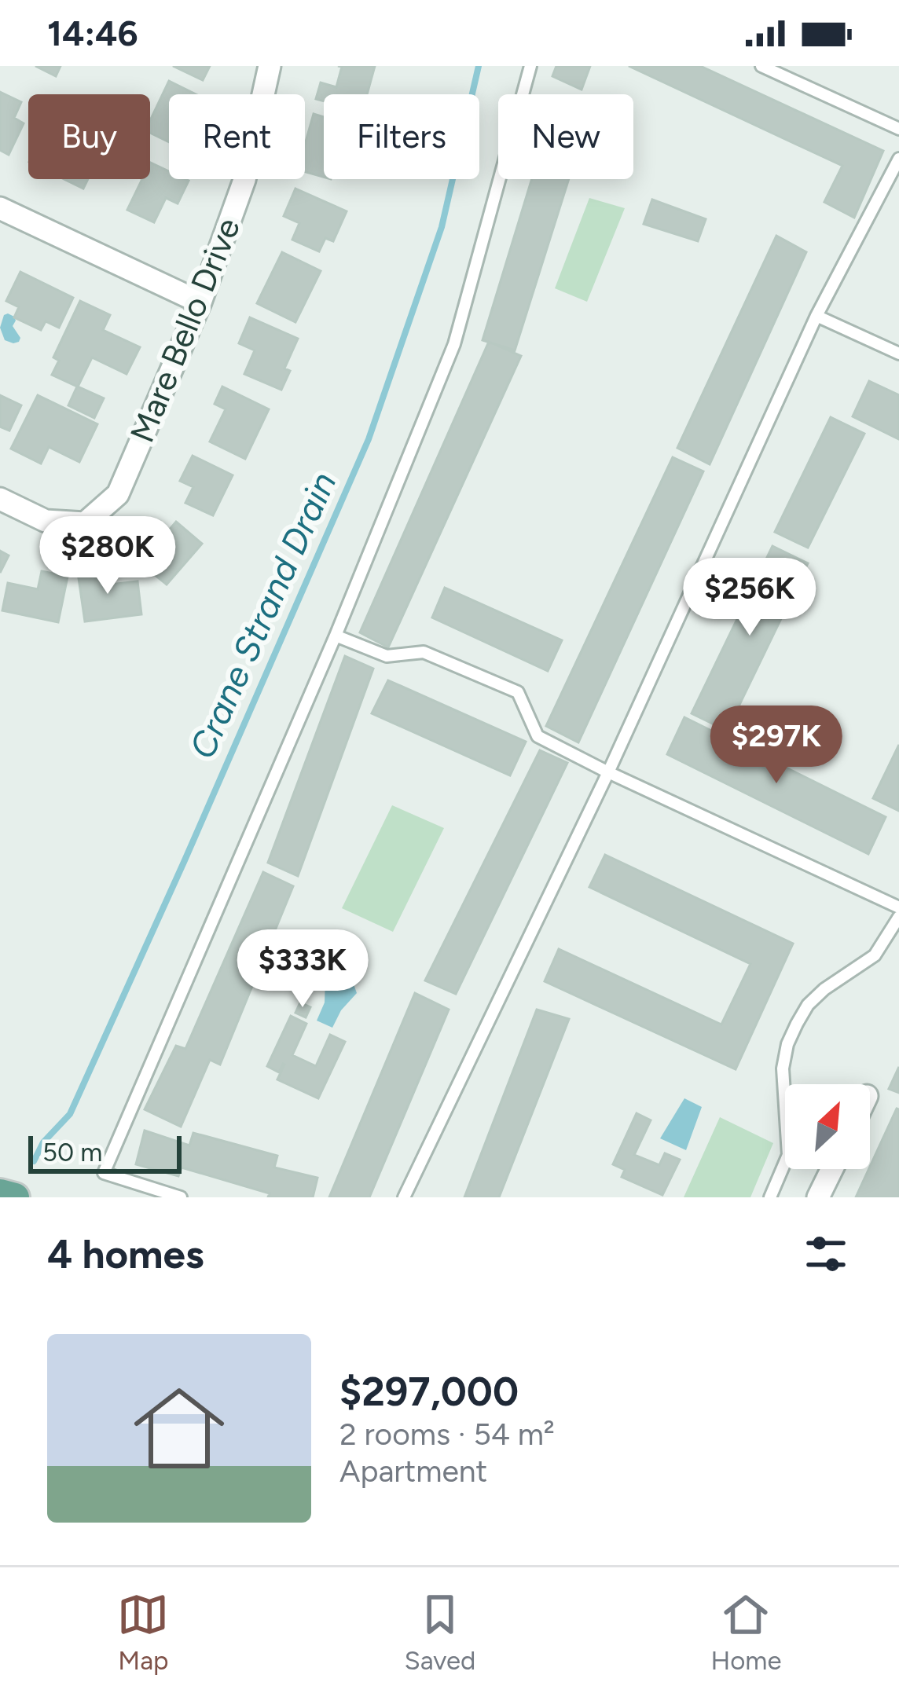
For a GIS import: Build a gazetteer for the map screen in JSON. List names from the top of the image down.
{
  "streets": {
    "street": ["Mare Bello Drive"]
  },
  "water": ["Crane Strand Drain"],
  "scale_bar": "50 m",
  "north": "top right",
  "page": {
    "status": "14:46",
    "chip": [
      "Buy",
      "Rent",
      "Filters",
      "New"
    ],
    "price": [
      "$280K",
      "$256K",
      "$297K",
      "$333K"
    ],
    "scale": "50 m",
    "heading": "4 homes",
    "list": [
      {
        "name": "$297,000",
        "note": "2 rooms · 54 m² · Apartment"
      }
    ],
    "tabs": ["Map", "Saved", "Home"]
  }
}
